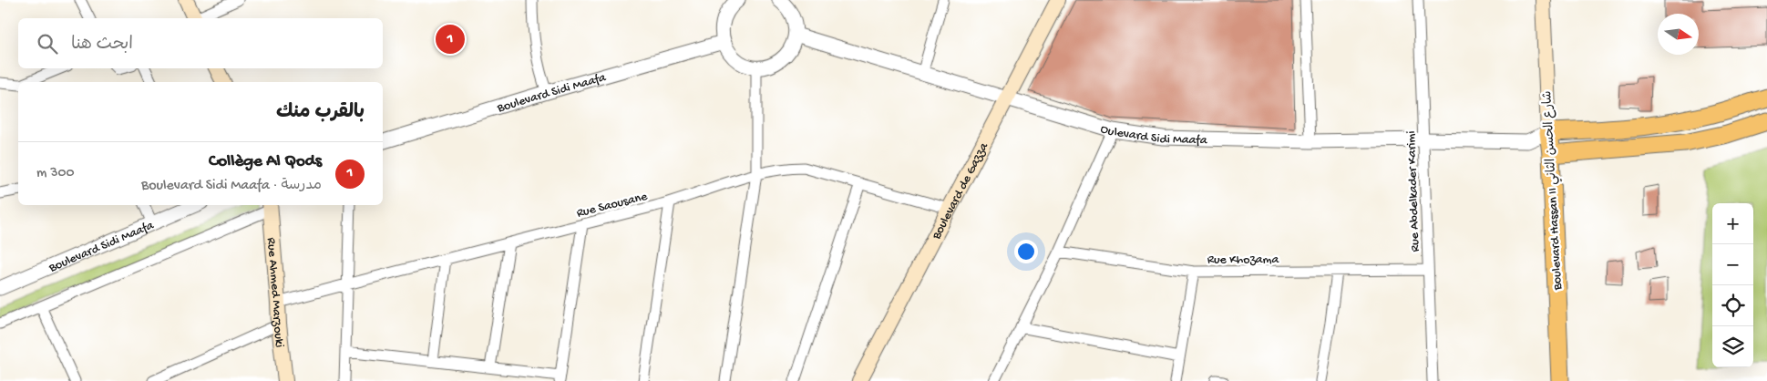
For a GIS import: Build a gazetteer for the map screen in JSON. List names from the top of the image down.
{
  "streets": {
    "main road": ["Boulevard de Gazza", "Boulevard Hassan II شارع الحسن الثاني", "Rue Ahmed Marzouki"],
    "street": [
      "Boulevard Sidi Maafa",
      "Oulevard Sidi Maafa",
      "Rue Abdelkader Karimi",
      "Rue Saousane",
      "Rue Khozama"
    ]
  },
  "crossings": [
    ["Oulevard Sidi Maafa", "Boulevard de Gazza"],
    ["Oulevard Sidi Maafa", "Rue Abdelkader Karimi"],
    ["Boulevard de Gazza", "Rue Saousane"],
    ["Rue Abdelkader Karimi", "Rue Khozama"],
    ["Rue Saousane", "Rue Ahmed Marzouki"]
  ],
  "north": "right",
  "page": {
    "search": "ابحث هنا",
    "pins": "1",
    "heading": "بالقرب منك",
    "list": [
      {
        "mark": "1",
        "name": "Collège Al Qods",
        "note": "مدرسة · Boulevard Sidi Maafa",
        "value": "300 m"
      }
    ],
    "map_buttons": ["+", "−"]
  }
}
